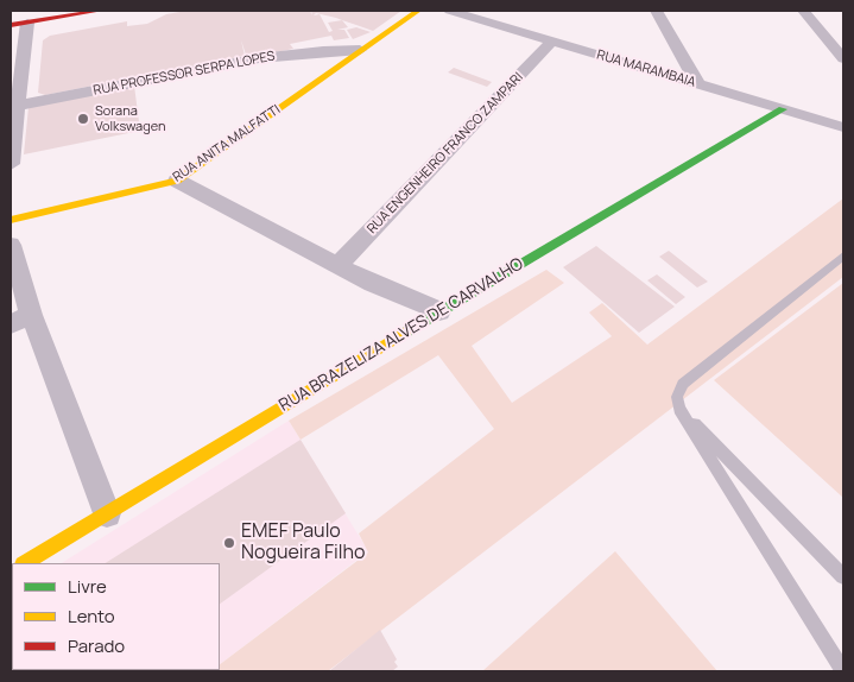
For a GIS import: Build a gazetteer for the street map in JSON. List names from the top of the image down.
{
  "streets": {
    "street": [
      "RUA MARAMBAIA",
      "RUA PROFESSOR SERPA LOPES",
      "RUA ANITA MALFATTI",
      "RUA ENGENHEIRO FRANCO ZAMPARI",
      "RUA BRAZELIZA ALVES DE CARVALHO"
    ]
  },
  "crossings": [
    ["RUA MARAMBAIA", "RUA ENGENHEIRO FRANCO ZAMPARI"],
    ["RUA MARAMBAIA", "RUA BRAZELIZA ALVES DE CARVALHO"],
    ["RUA PROFESSOR SERPA LOPES", "RUA ANITA MALFATTI"]
  ],
  "places": ["Sorana Volkswagen", "EMEF Paulo Nogueira Filho"],
  "legend": ["Livre", "Lento", "Parado"]
}
